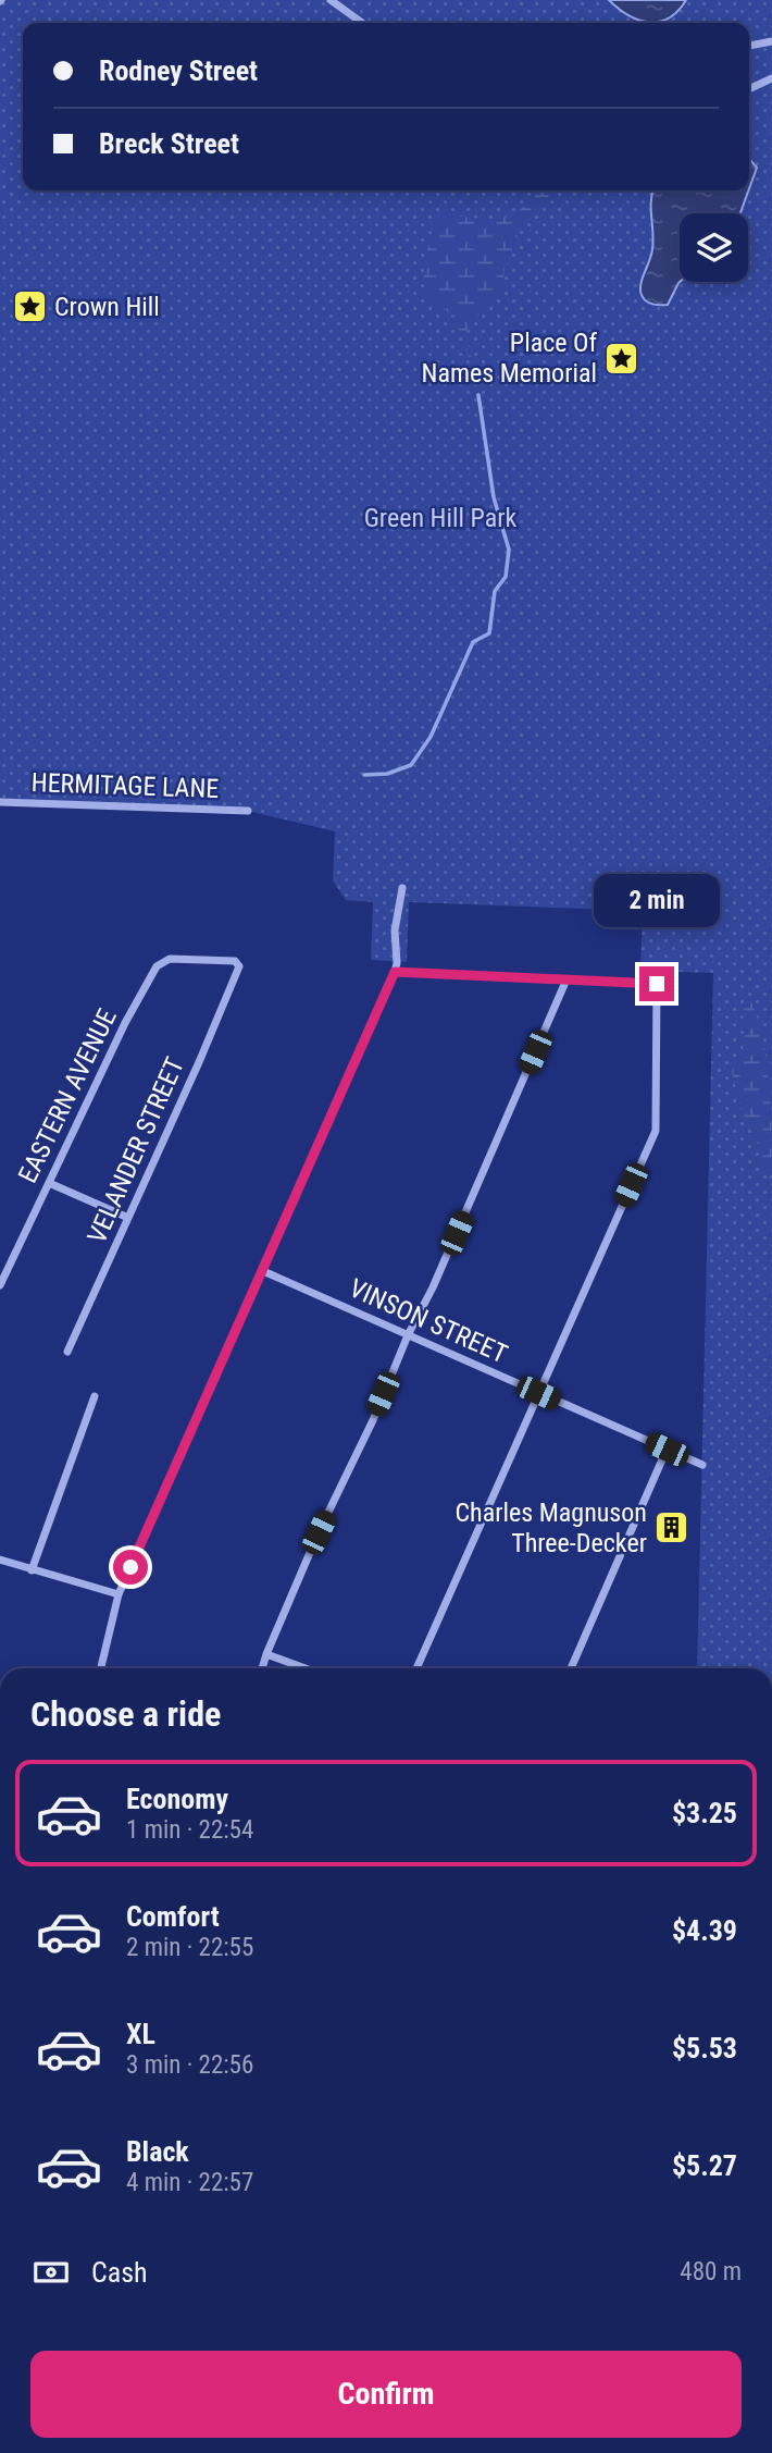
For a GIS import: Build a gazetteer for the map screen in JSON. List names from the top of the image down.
{
  "streets": {
    "street": [
      "HERMITAGE LANE",
      "EASTERN AVENUE",
      "VELANDER STREET",
      "VINSON STREET"
    ]
  },
  "crossings": [
    ["EASTERN AVENUE", "VELANDER STREET"]
  ],
  "parks": ["Green Hill Park"],
  "places": {
    "place": ["Crown Hill", "Place Of Names Memorial"],
    "building": ["Charles Magnuson Three-Decker"]
  },
  "page": {
    "banner": ["Rodney Street", "Breck Street"],
    "bubble": "2 min",
    "heading": "Choose a ride",
    "list": [
      {
        "name": "Economy",
        "note": "1 min · 22:54",
        "value": "$3.25"
      },
      {
        "name": "Comfort",
        "note": "2 min · 22:55",
        "value": "$4.39"
      },
      {
        "name": "XL",
        "note": "3 min · 22:56",
        "value": "$5.53"
      },
      {
        "name": "Black",
        "note": "4 min · 22:57",
        "value": "$5.27"
      }
    ],
    "pay": ["Cash", "480 m"],
    "buttons": "Confirm"
  }
}
